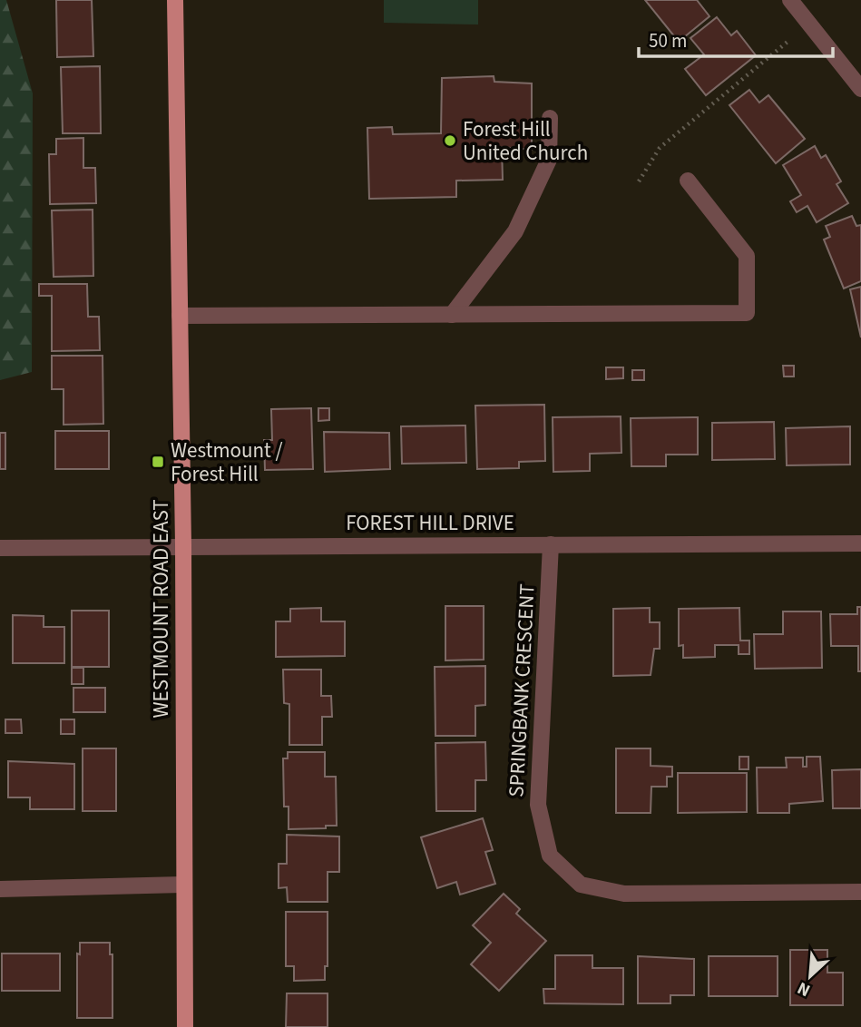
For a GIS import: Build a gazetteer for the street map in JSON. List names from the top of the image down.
{
  "streets": {
    "main road": ["WESTMOUNT ROAD EAST"],
    "street": ["FOREST HILL DRIVE", "SPRINGBANK CRESCENT"]
  },
  "crossings": [
    ["FOREST HILL DRIVE", "WESTMOUNT ROAD EAST"],
    ["FOREST HILL DRIVE", "SPRINGBANK CRESCENT"]
  ],
  "places": {
    "other": ["Forest Hill United Church"],
    "transit": ["Westmount / Forest Hill"]
  },
  "scale_bar": "50 m",
  "north": "bottom left"
}
